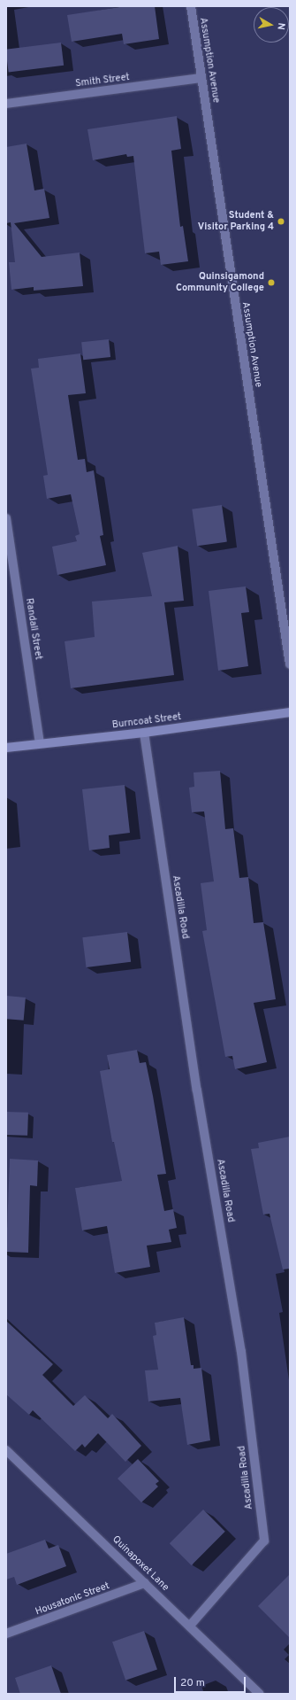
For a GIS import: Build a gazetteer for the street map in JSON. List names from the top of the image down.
{
  "streets": {
    "main road": ["Burncoat Street"],
    "street": [
      "Assumption Avenue",
      "Smith Street",
      "Randall Street",
      "Ascadilla Road",
      "Quinapoxet Lane",
      "Housatonic Street"
    ]
  },
  "crossings": [
    ["Assumption Avenue", "Smith Street"],
    ["Randall Street", "Burncoat Street"],
    ["Burncoat Street", "Ascadilla Road"],
    ["Ascadilla Road", "Quinapoxet Lane"],
    ["Quinapoxet Lane", "Housatonic Street"]
  ],
  "places": ["Student & Visitor Parking 4", "Quinsigamond Community College"],
  "scale_bar": "20 m",
  "north": "right"
}
